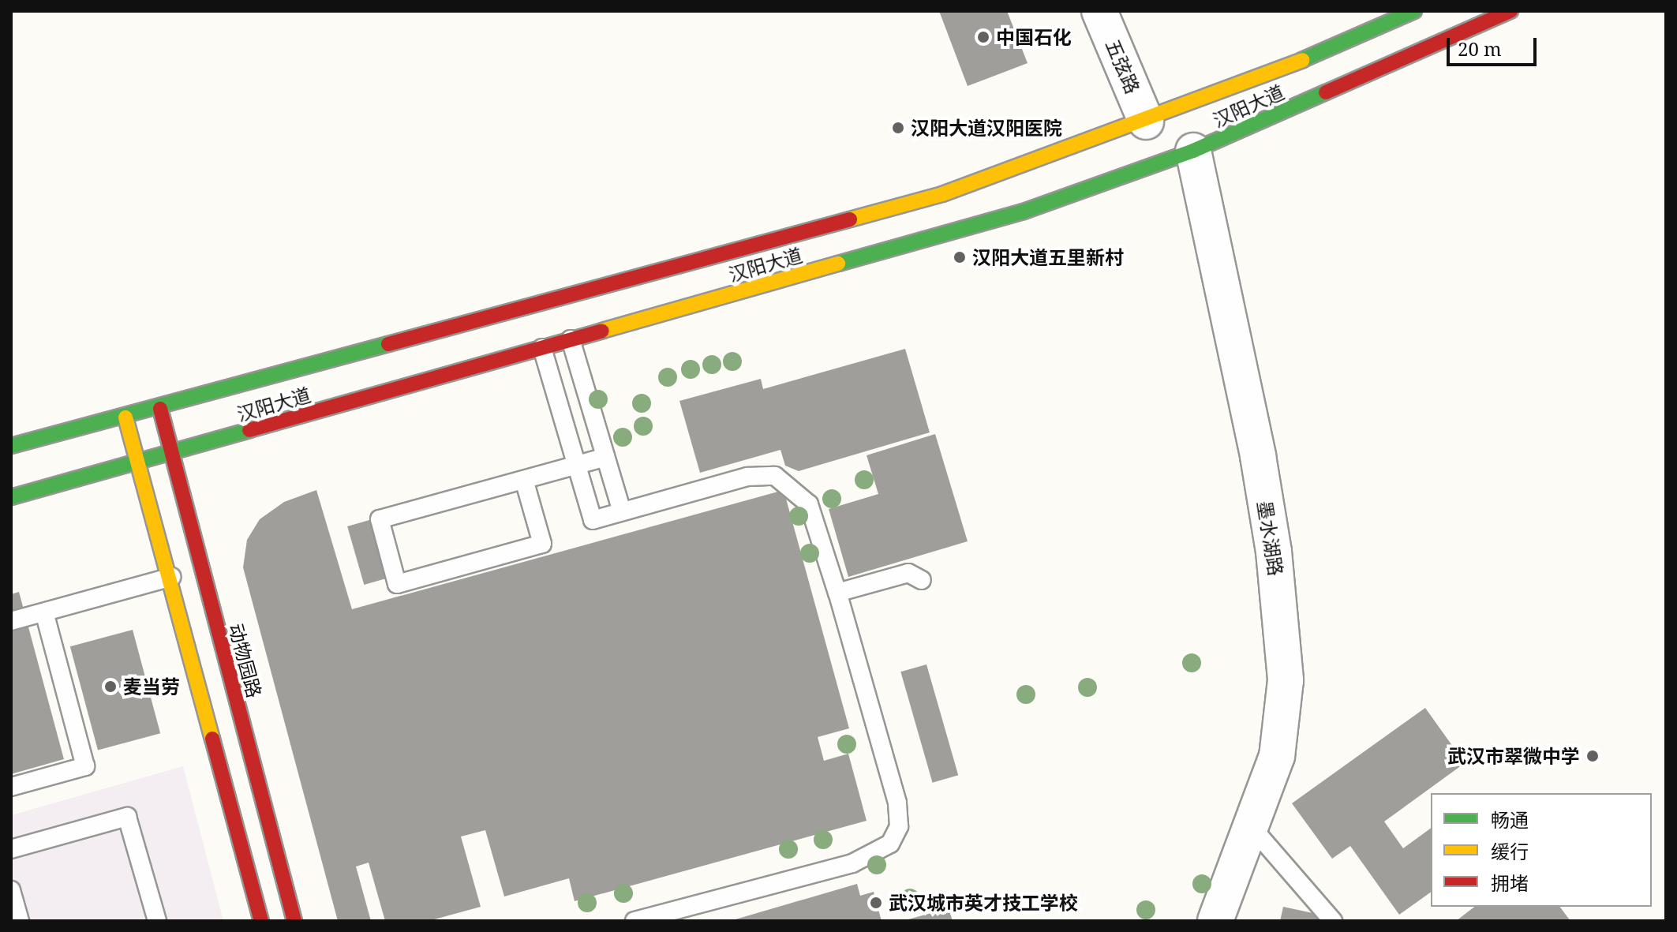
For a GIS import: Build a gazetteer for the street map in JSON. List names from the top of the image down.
{
  "streets": {
    "main road": ["汉阳大道", "动物园路"],
    "street": ["五弦路", "墨水湖路"]
  },
  "crossings": [
    ["五弦路", "汉阳大道"],
    ["汉阳大道", "墨水湖路"],
    ["汉阳大道", "动物园路"]
  ],
  "places": [
    "中国石化",
    "汉阳大道汉阳医院",
    "汉阳大道五里新村",
    "麦当劳",
    "武汉市翠微中学",
    "武汉城市英才技工学校"
  ],
  "legend": ["畅通", "缓行", "拥堵"],
  "scale_bar": "20 m"
}
